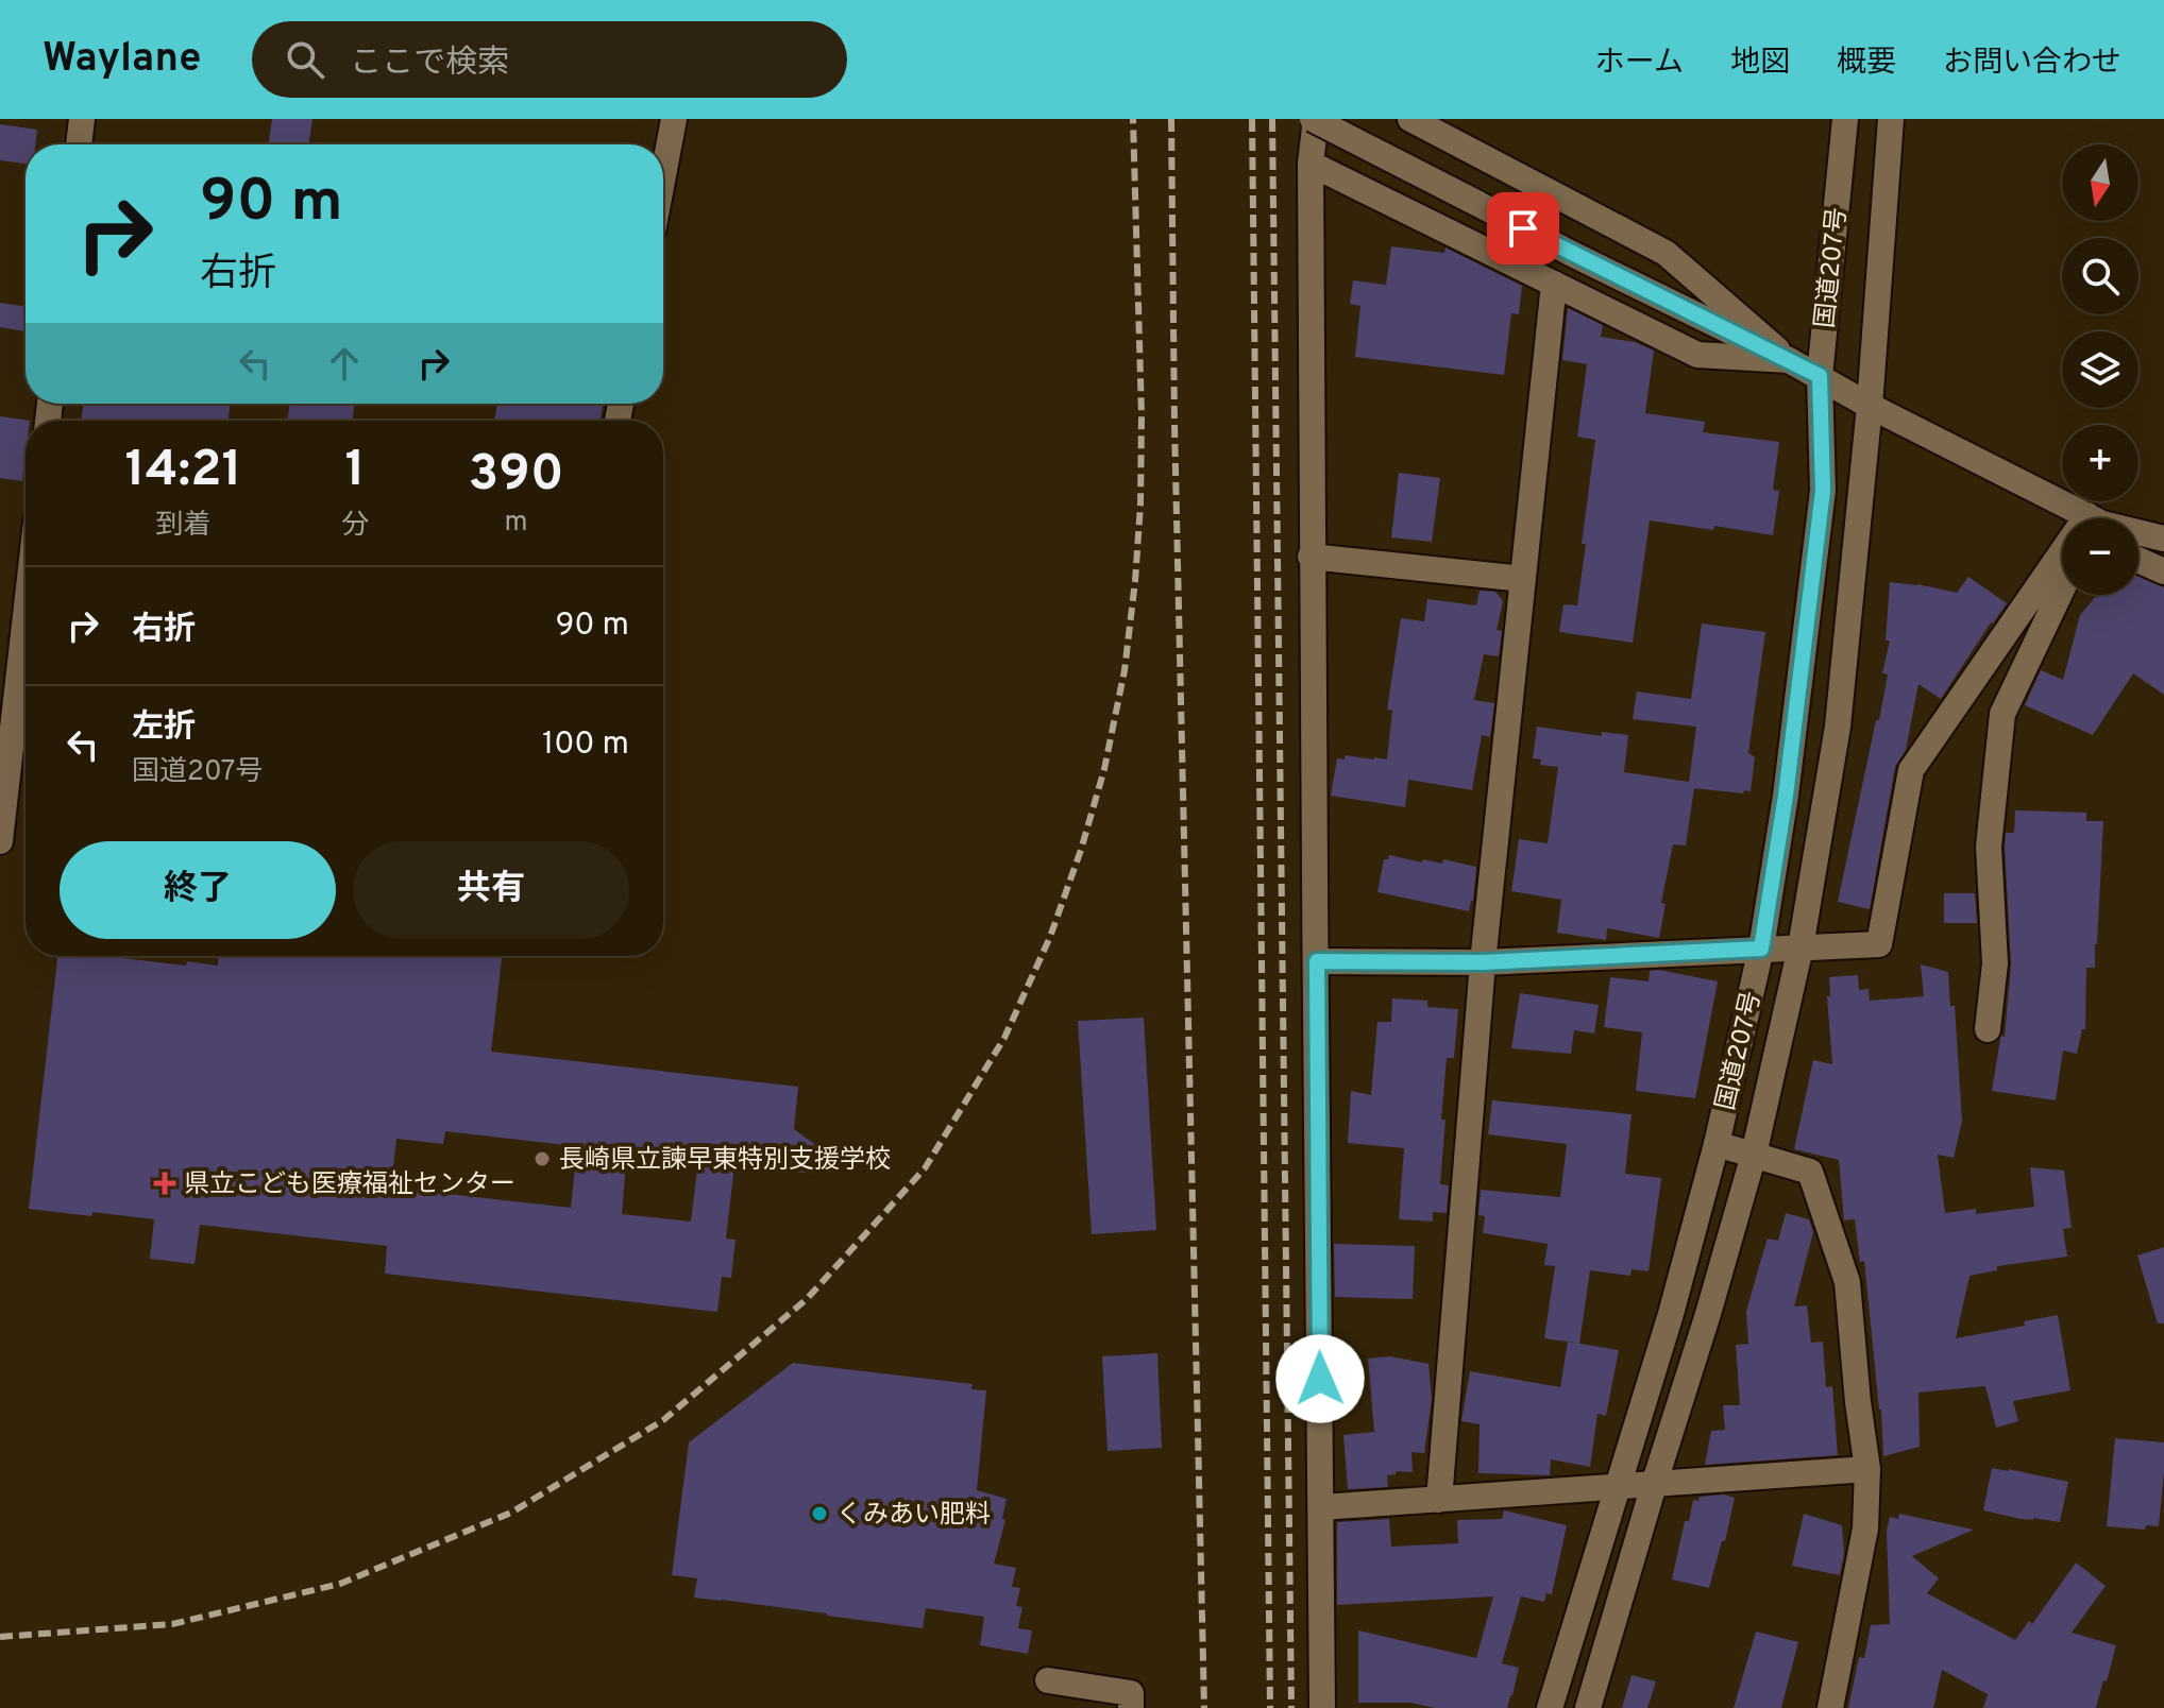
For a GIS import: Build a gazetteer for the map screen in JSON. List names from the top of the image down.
{
  "streets": {
    "street": ["国道207号"]
  },
  "places": {
    "other": ["長崎県立諫早東特別支援学校", "くみあい肥料"],
    "health": ["県立こども医療福祉センター"]
  },
  "north": "bottom",
  "page": {
    "header": "Waylane",
    "search": "ここで検索",
    "nav": [
      "ホーム",
      "地図",
      "概要",
      "お問い合わせ"
    ],
    "map_buttons": ["+", "−"],
    "turn": ["90 m", "右折"],
    "eta": [
      "14:21",
      "到着",
      "1",
      "分",
      "390",
      "m"
    ],
    "list": [
      {
        "name": "右折",
        "value": "90 m"
      },
      {
        "name": "左折",
        "note": "国道207号",
        "value": "100 m"
      }
    ],
    "buttons": ["終了", "共有"]
  }
}
